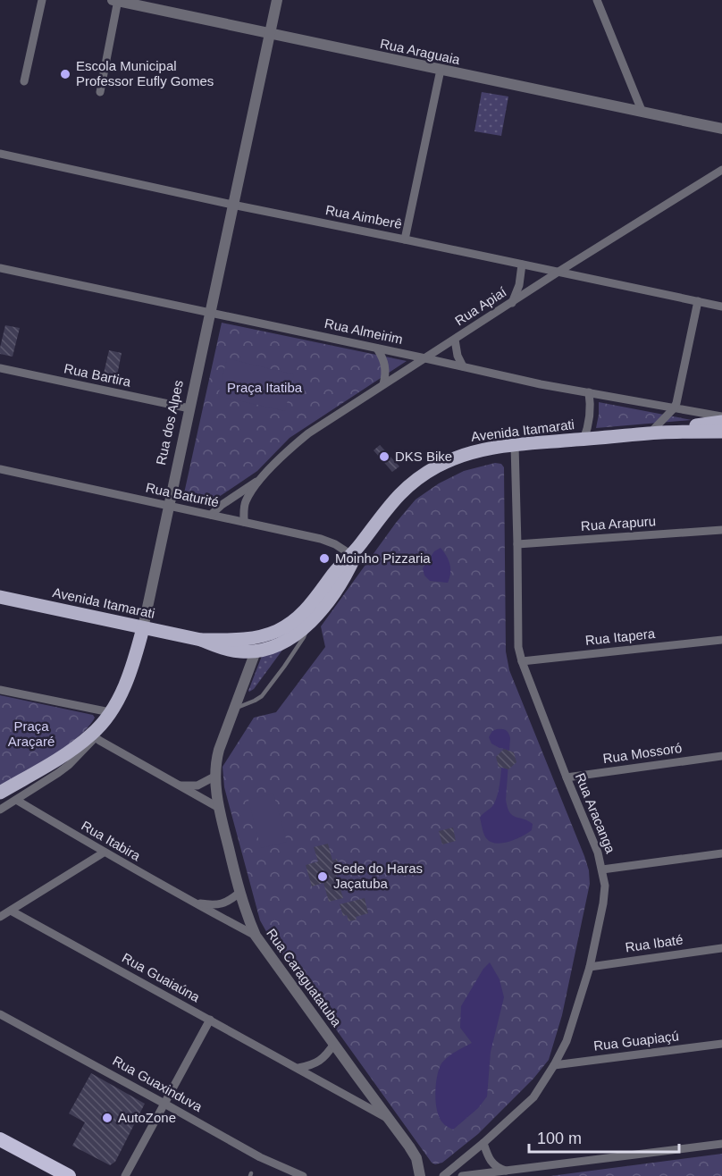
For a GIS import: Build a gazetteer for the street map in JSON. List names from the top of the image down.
{
  "streets": {
    "main road": ["Rua dos Alpes", "Avenida Itamarati"],
    "street": [
      "Rua Araguaia",
      "Rua Aimberê",
      "Rua Apiaí",
      "Rua Almeirim",
      "Rua Bartira",
      "Rua Baturité",
      "Rua Arapuru",
      "Rua Itapera",
      "Rua Mossoró",
      "Rua Aracanga",
      "Rua Itabira",
      "Rua Ibaté",
      "Rua Guaiaúna",
      "Rua Caraguatatuba",
      "Rua Guapiaçú",
      "Rua Guaxinduva"
    ]
  },
  "crossings": [
    ["Rua Araguaia", "Rua dos Alpes"],
    ["Rua Aimberê", "Rua Apiaí"],
    ["Rua Aimberê", "Rua dos Alpes"],
    ["Rua Apiaí", "Rua Almeirim"],
    ["Rua Apiaí", "Rua Baturité"],
    ["Rua Almeirim", "Rua dos Alpes"],
    ["Rua Bartira", "Rua dos Alpes"],
    ["Rua dos Alpes", "Avenida Itamarati"],
    ["Rua dos Alpes", "Rua Baturité"],
    ["Rua dos Alpes", "Rua Itabira"],
    ["Avenida Itamarati", "Rua Baturité"],
    ["Avenida Itamarati", "Rua Aracanga"],
    ["Avenida Itamarati", "Rua Caraguatatuba"],
    ["Rua Arapuru", "Rua Aracanga"],
    ["Rua Itapera", "Rua Aracanga"],
    ["Rua Mossoró", "Rua Aracanga"],
    ["Rua Aracanga", "Rua Ibaté"],
    ["Rua Aracanga", "Rua Guapiaçú"],
    ["Rua Itabira", "Rua Caraguatatuba"],
    ["Rua Guaiaúna", "Rua Caraguatatuba"]
  ],
  "parks": ["Praça Itatiba", "Praça Araçaré"],
  "places": [
    "Escola Municipal Professor Eufly Gomes",
    "DKS Bike",
    "Moinho Pizzaria",
    "Sede do Haras Jaçatuba",
    "AutoZone"
  ],
  "scale_bar": "100 m"
}
